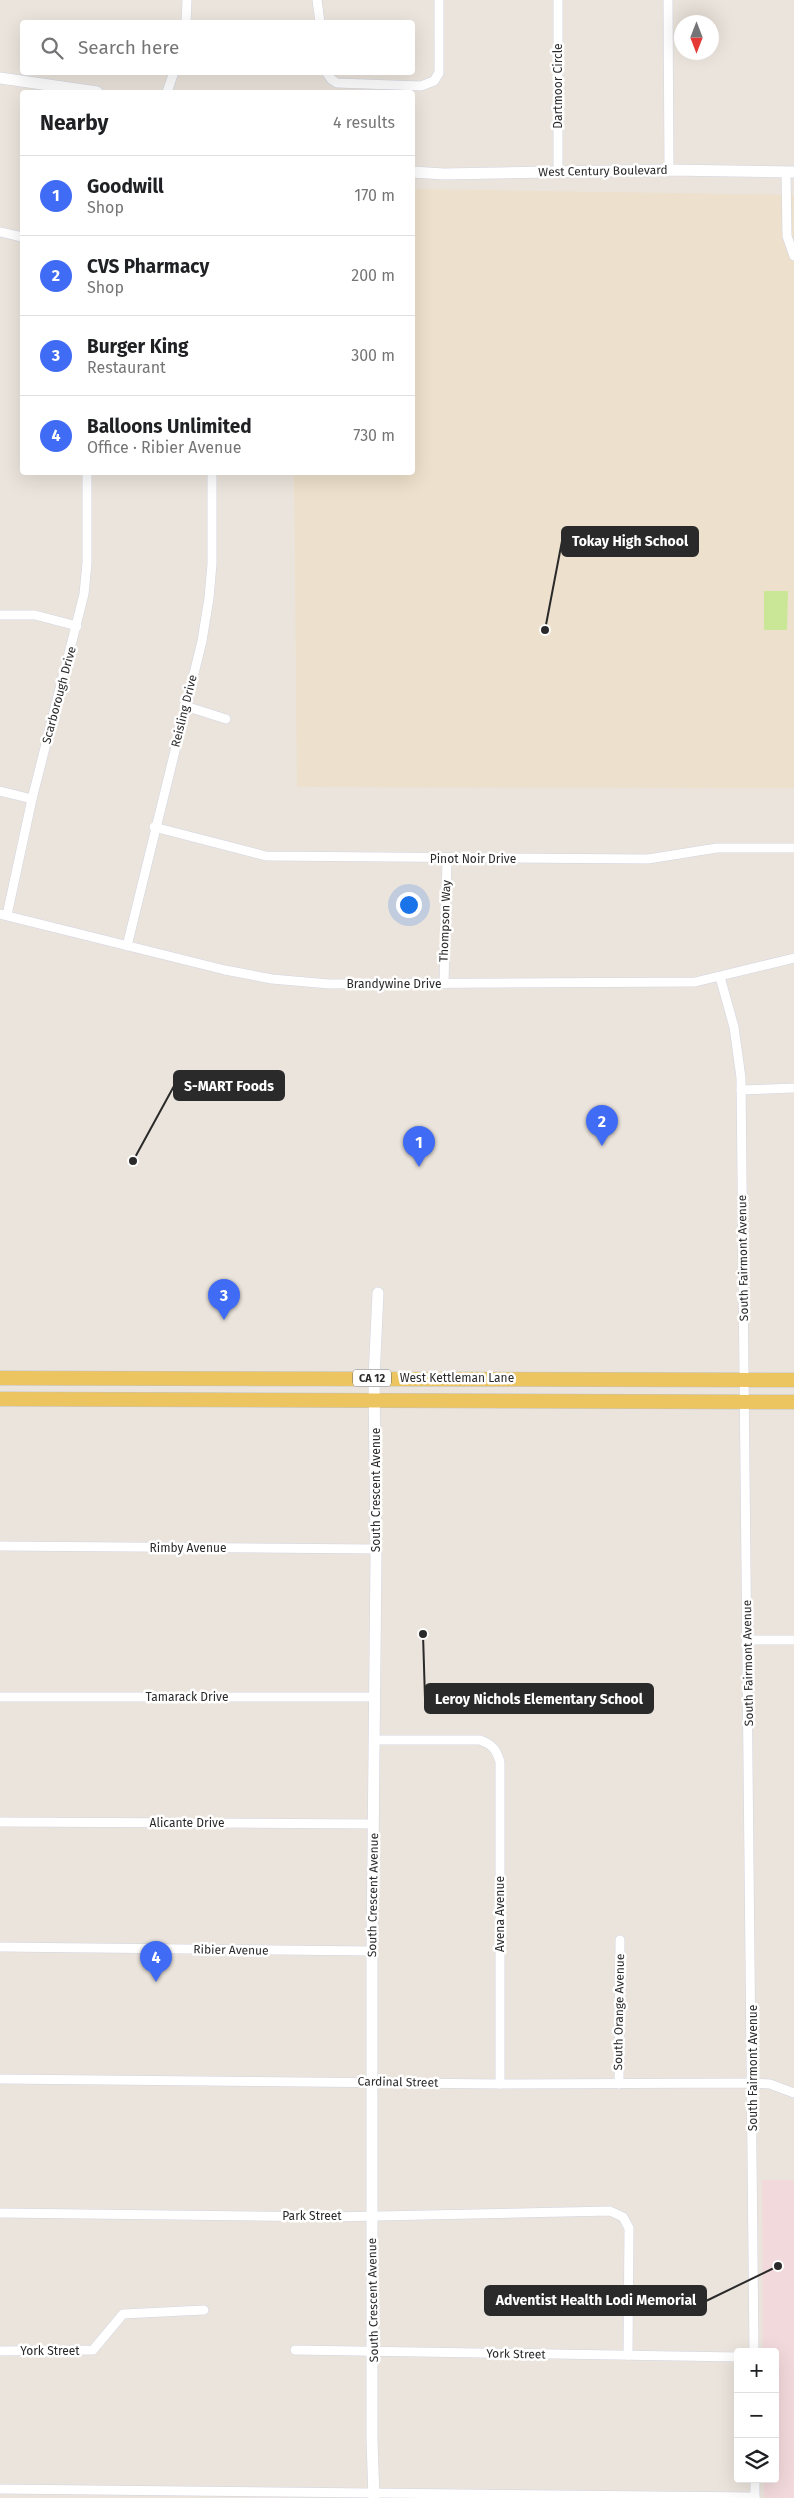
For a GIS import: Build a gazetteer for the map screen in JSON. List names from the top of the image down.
{
  "streets": {
    "main road": ["CA 12", "West Kettleman Lane"],
    "street": [
      "Dartmoor Circle",
      "West Century Boulevard",
      "Scarborough Drive",
      "Reisling Drive",
      "Pinot Noir Drive",
      "Thompson Way",
      "Brandywine Drive",
      "South Fairmont Avenue",
      "South Crescent Avenue",
      "Rimby Avenue",
      "Tamarack Drive",
      "Alicante Drive",
      "Avena Avenue",
      "Ribier Avenue",
      "South Orange Avenue",
      "Cardinal Street",
      "Park Street",
      "York Street"
    ]
  },
  "crossings": [
    ["Dartmoor Circle", "West Century Boulevard"],
    ["Scarborough Drive", "Brandywine Drive"],
    ["Reisling Drive", "Pinot Noir Drive"],
    ["Reisling Drive", "Brandywine Drive"],
    ["Pinot Noir Drive", "Thompson Way"],
    ["Thompson Way", "Brandywine Drive"],
    ["Brandywine Drive", "South Fairmont Avenue"],
    ["South Fairmont Avenue", "West Kettleman Lane"],
    ["South Fairmont Avenue", "Cardinal Street"],
    ["West Kettleman Lane", "South Crescent Avenue"],
    ["South Crescent Avenue", "Rimby Avenue"],
    ["South Crescent Avenue", "Tamarack Drive"],
    ["South Crescent Avenue", "Alicante Drive"],
    ["South Crescent Avenue", "Avena Avenue"],
    ["South Crescent Avenue", "Ribier Avenue"],
    ["South Crescent Avenue", "Cardinal Street"],
    ["South Crescent Avenue", "Park Street"],
    ["South Crescent Avenue", "York Street"],
    ["Avena Avenue", "Cardinal Street"],
    ["South Orange Avenue", "Cardinal Street"],
    ["Park Street", "York Street"]
  ],
  "places": [
    "Tokay High School",
    "S-MART Foods",
    "Leroy Nichols Elementary School",
    "Adventist Health Lodi Memorial"
  ],
  "north": "bottom",
  "page": {
    "search": "Search here",
    "heading": ["Nearby", "4 results"],
    "list": [
      {
        "mark": "1",
        "name": "Goodwill",
        "note": "Shop",
        "value": "170 m"
      },
      {
        "mark": "2",
        "name": "CVS Pharmacy",
        "note": "Shop",
        "value": "200 m"
      },
      {
        "mark": "3",
        "name": "Burger King",
        "note": "Restaurant",
        "value": "300 m"
      },
      {
        "mark": "4",
        "name": "Balloons Unlimited",
        "note": "Office · Ribier Avenue",
        "value": "730 m"
      }
    ],
    "pins": [
      "2",
      "1",
      "3",
      "4"
    ],
    "map_buttons": ["+", "−"]
  }
}
